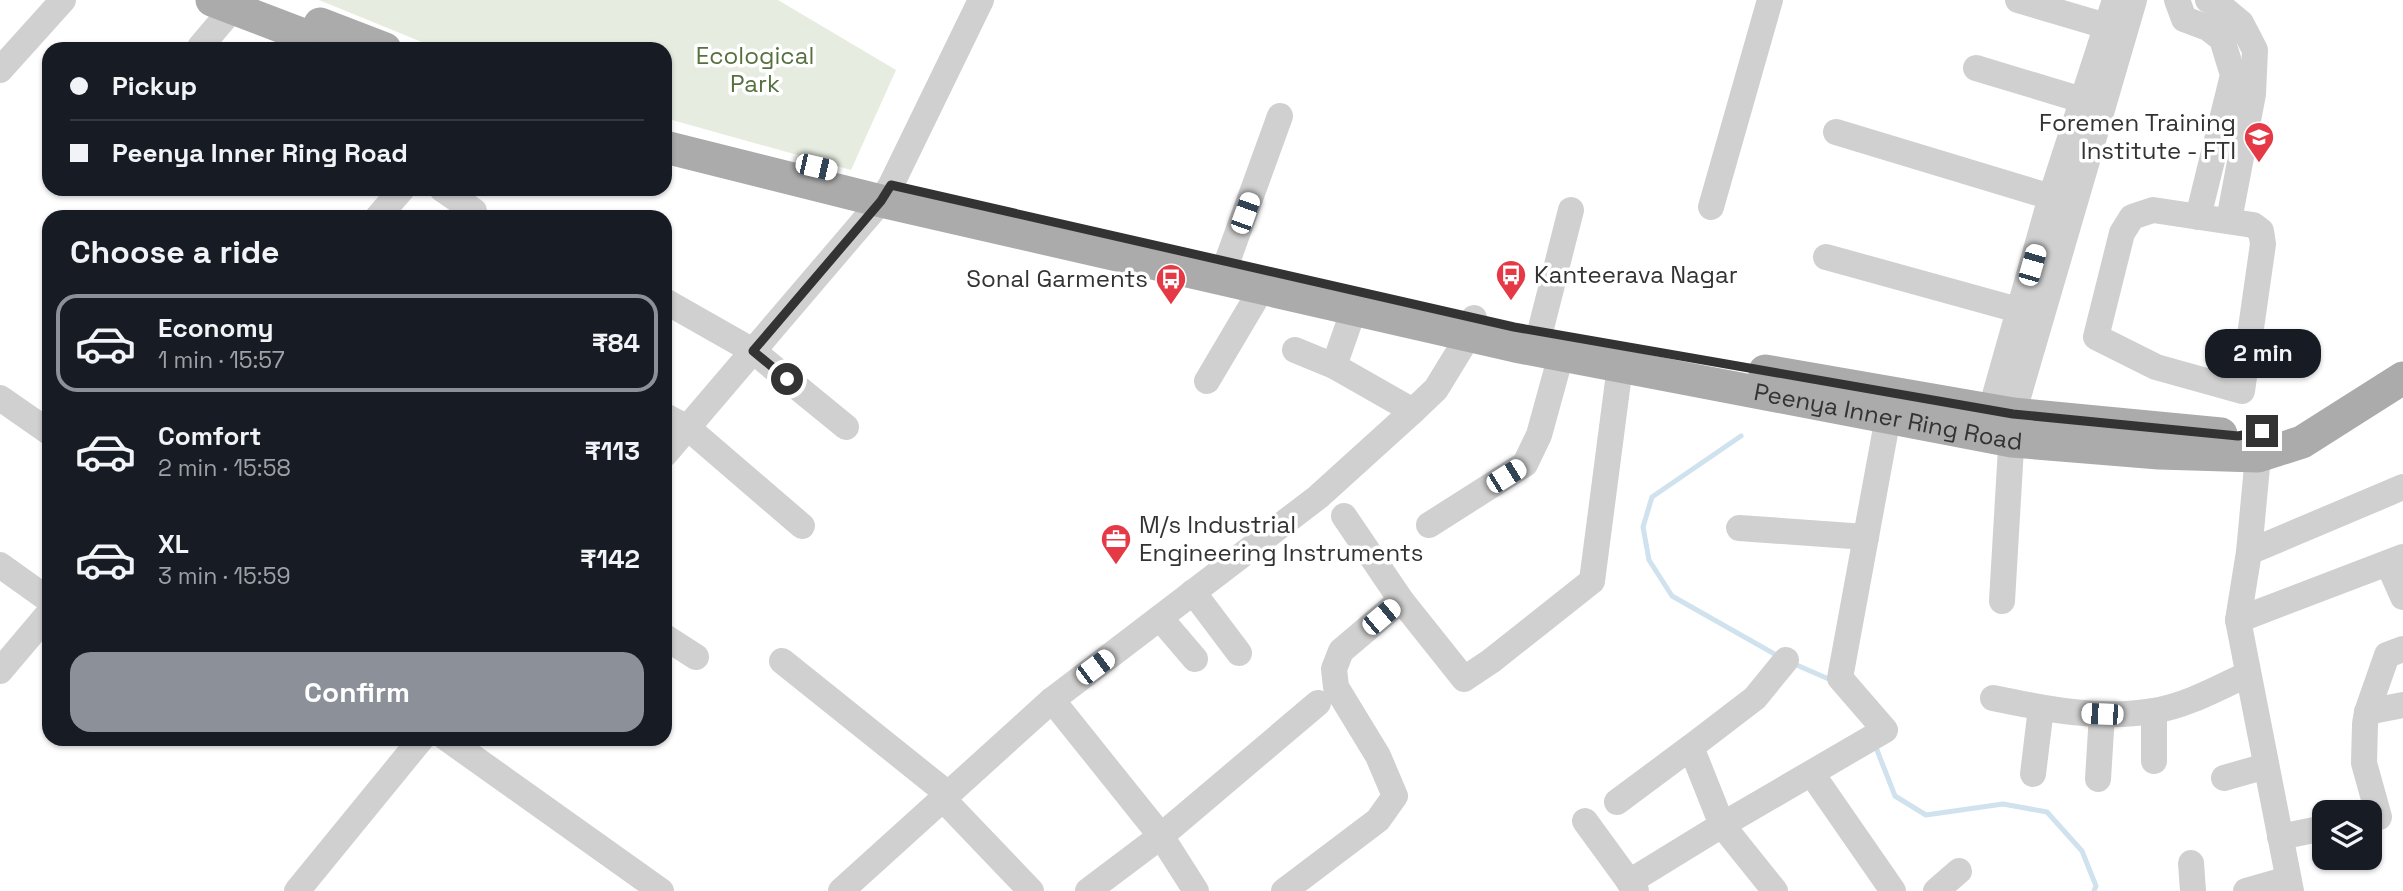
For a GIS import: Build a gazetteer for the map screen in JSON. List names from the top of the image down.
{
  "streets": {
    "main road": ["Peenya Inner Ring Road"]
  },
  "parks": ["Ecological Park"],
  "places": {
    "school or university": ["Foremen Training Institute - FTI"],
    "bus stop": ["Kanteerava Nagar", "Sonal Garments"],
    "office": ["M/s Industrial Engineering Instruments"]
  },
  "page": {
    "banner": ["Pickup", "Peenya Inner Ring Road"],
    "heading": "Choose a ride",
    "list": [
      {
        "name": "Economy",
        "note": "1 min · 15:57",
        "value": "₹84"
      },
      {
        "name": "Comfort",
        "note": "2 min · 15:58",
        "value": "₹113"
      },
      {
        "name": "XL",
        "note": "3 min · 15:59",
        "value": "₹142"
      }
    ],
    "bubble": "2 min",
    "buttons": "Confirm"
  }
}
